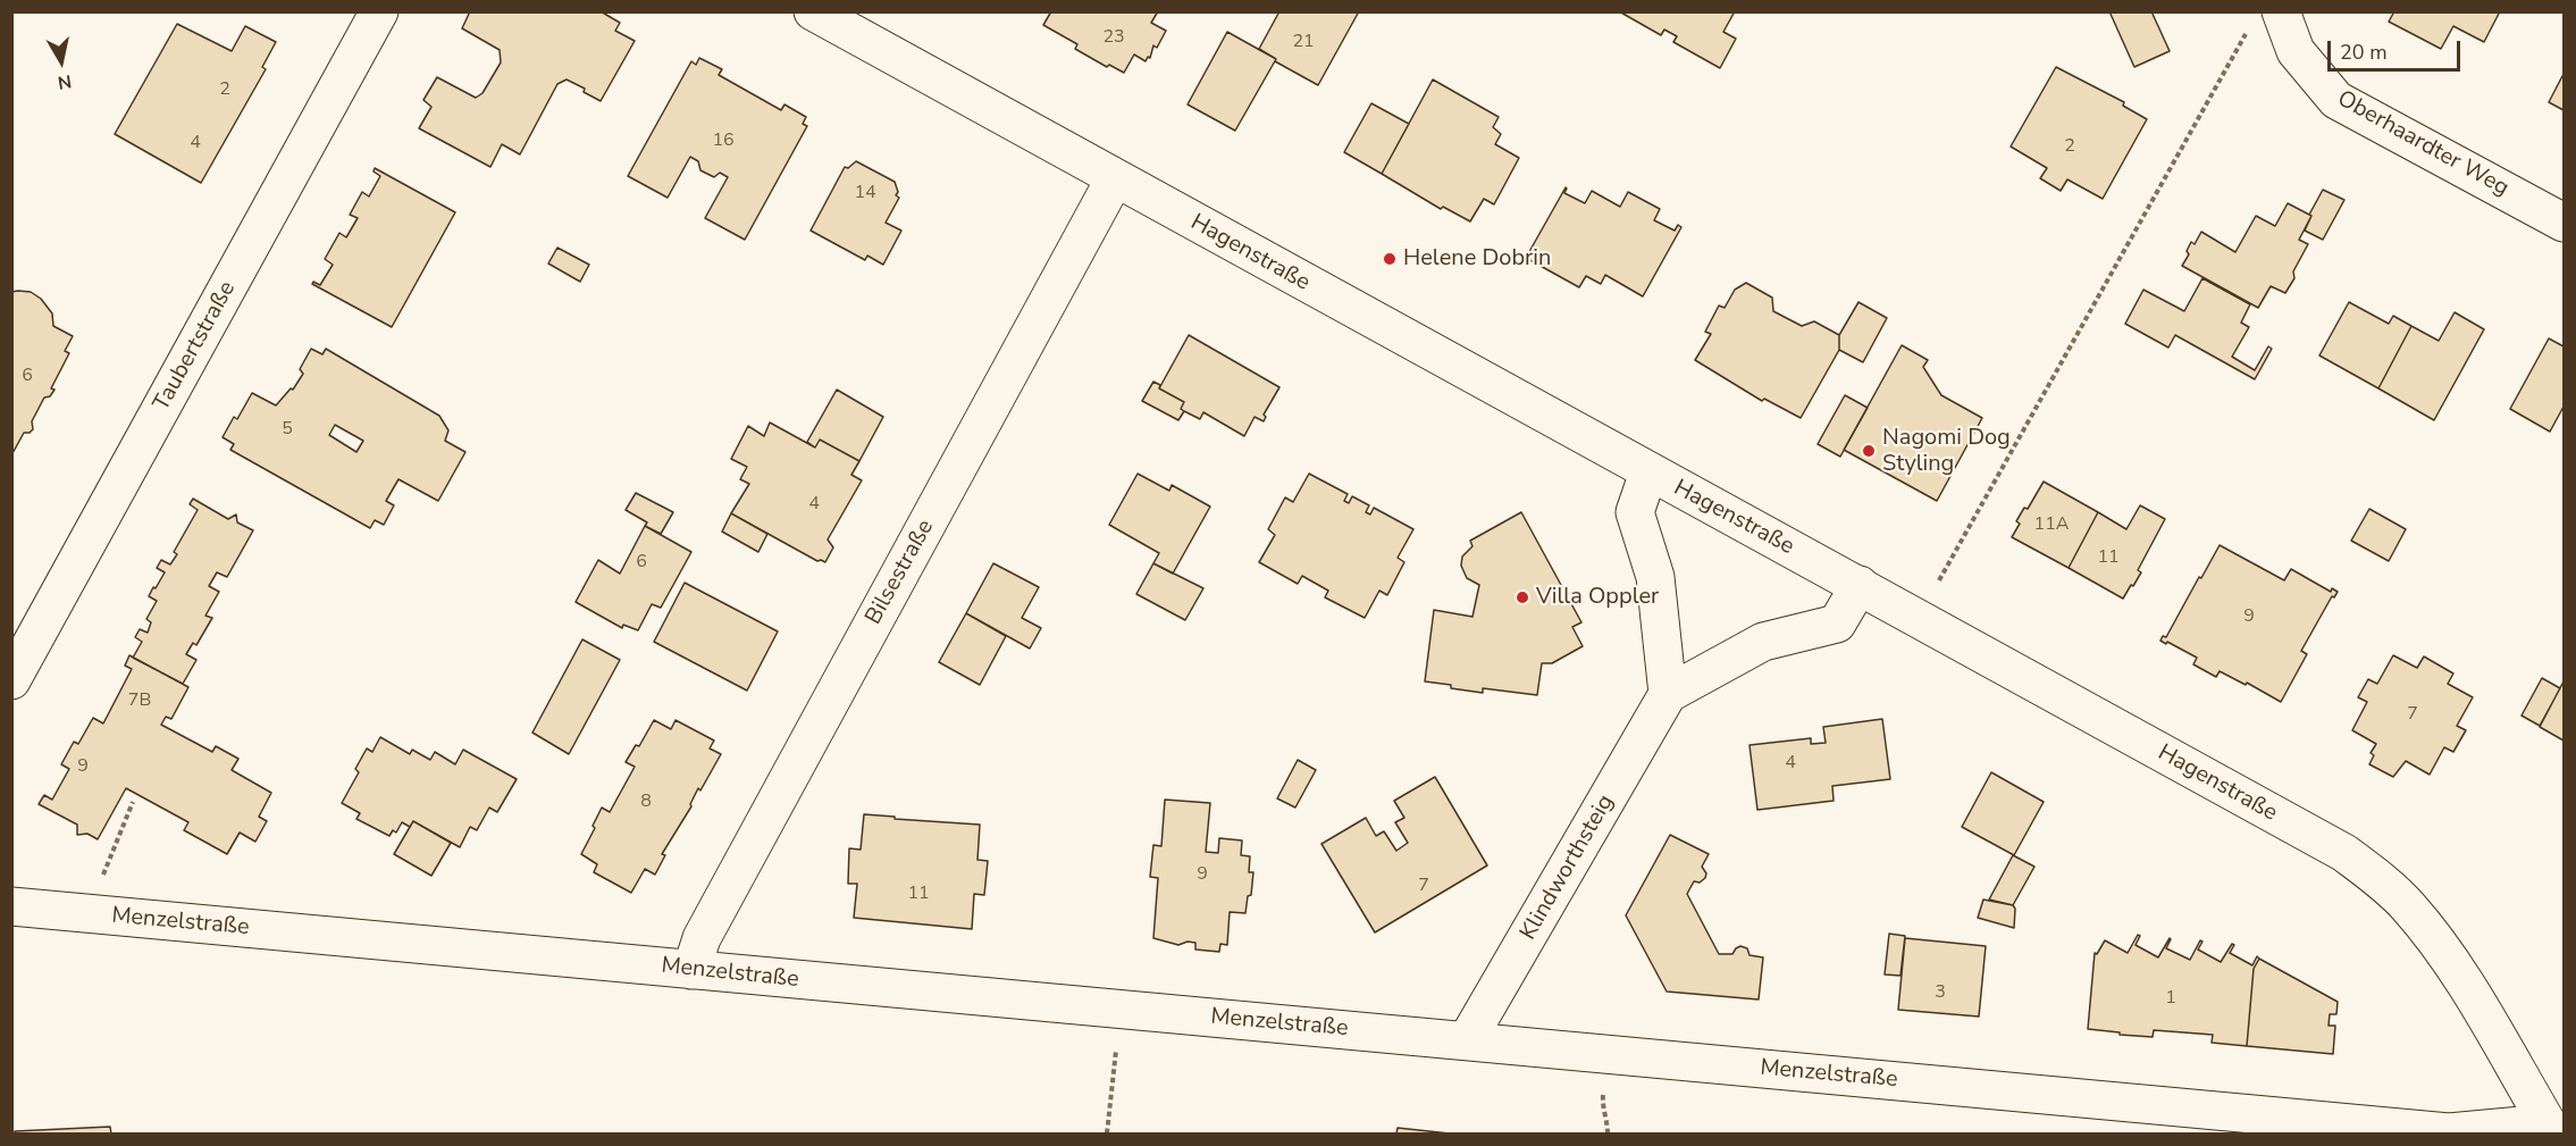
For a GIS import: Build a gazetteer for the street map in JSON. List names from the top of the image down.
{
  "streets": {
    "street": [
      "Oberhaardter Weg",
      "Hagenstraße",
      "Taubertstraße",
      "Bilsestraße",
      "Klindworthsteig",
      "Menzelstraße"
    ]
  },
  "crossings": [
    ["Hagenstraße", "Bilsestraße"],
    ["Hagenstraße", "Menzelstraße"],
    ["Bilsestraße", "Menzelstraße"],
    ["Klindworthsteig", "Menzelstraße"]
  ],
  "places": ["Helene Dobrin", "Nagomi Dog Styling", "Villa Oppler"],
  "house_numbers": [
    "23",
    "21",
    "2",
    "16",
    "4",
    "2",
    "14",
    "6",
    "5",
    "4",
    "11A",
    "11",
    "6",
    "9",
    "7B",
    "7",
    "4",
    "9",
    "8",
    "9",
    "7",
    "11",
    "3",
    "1"
  ],
  "scale_bar": "20 m",
  "north": "bottom"
}
